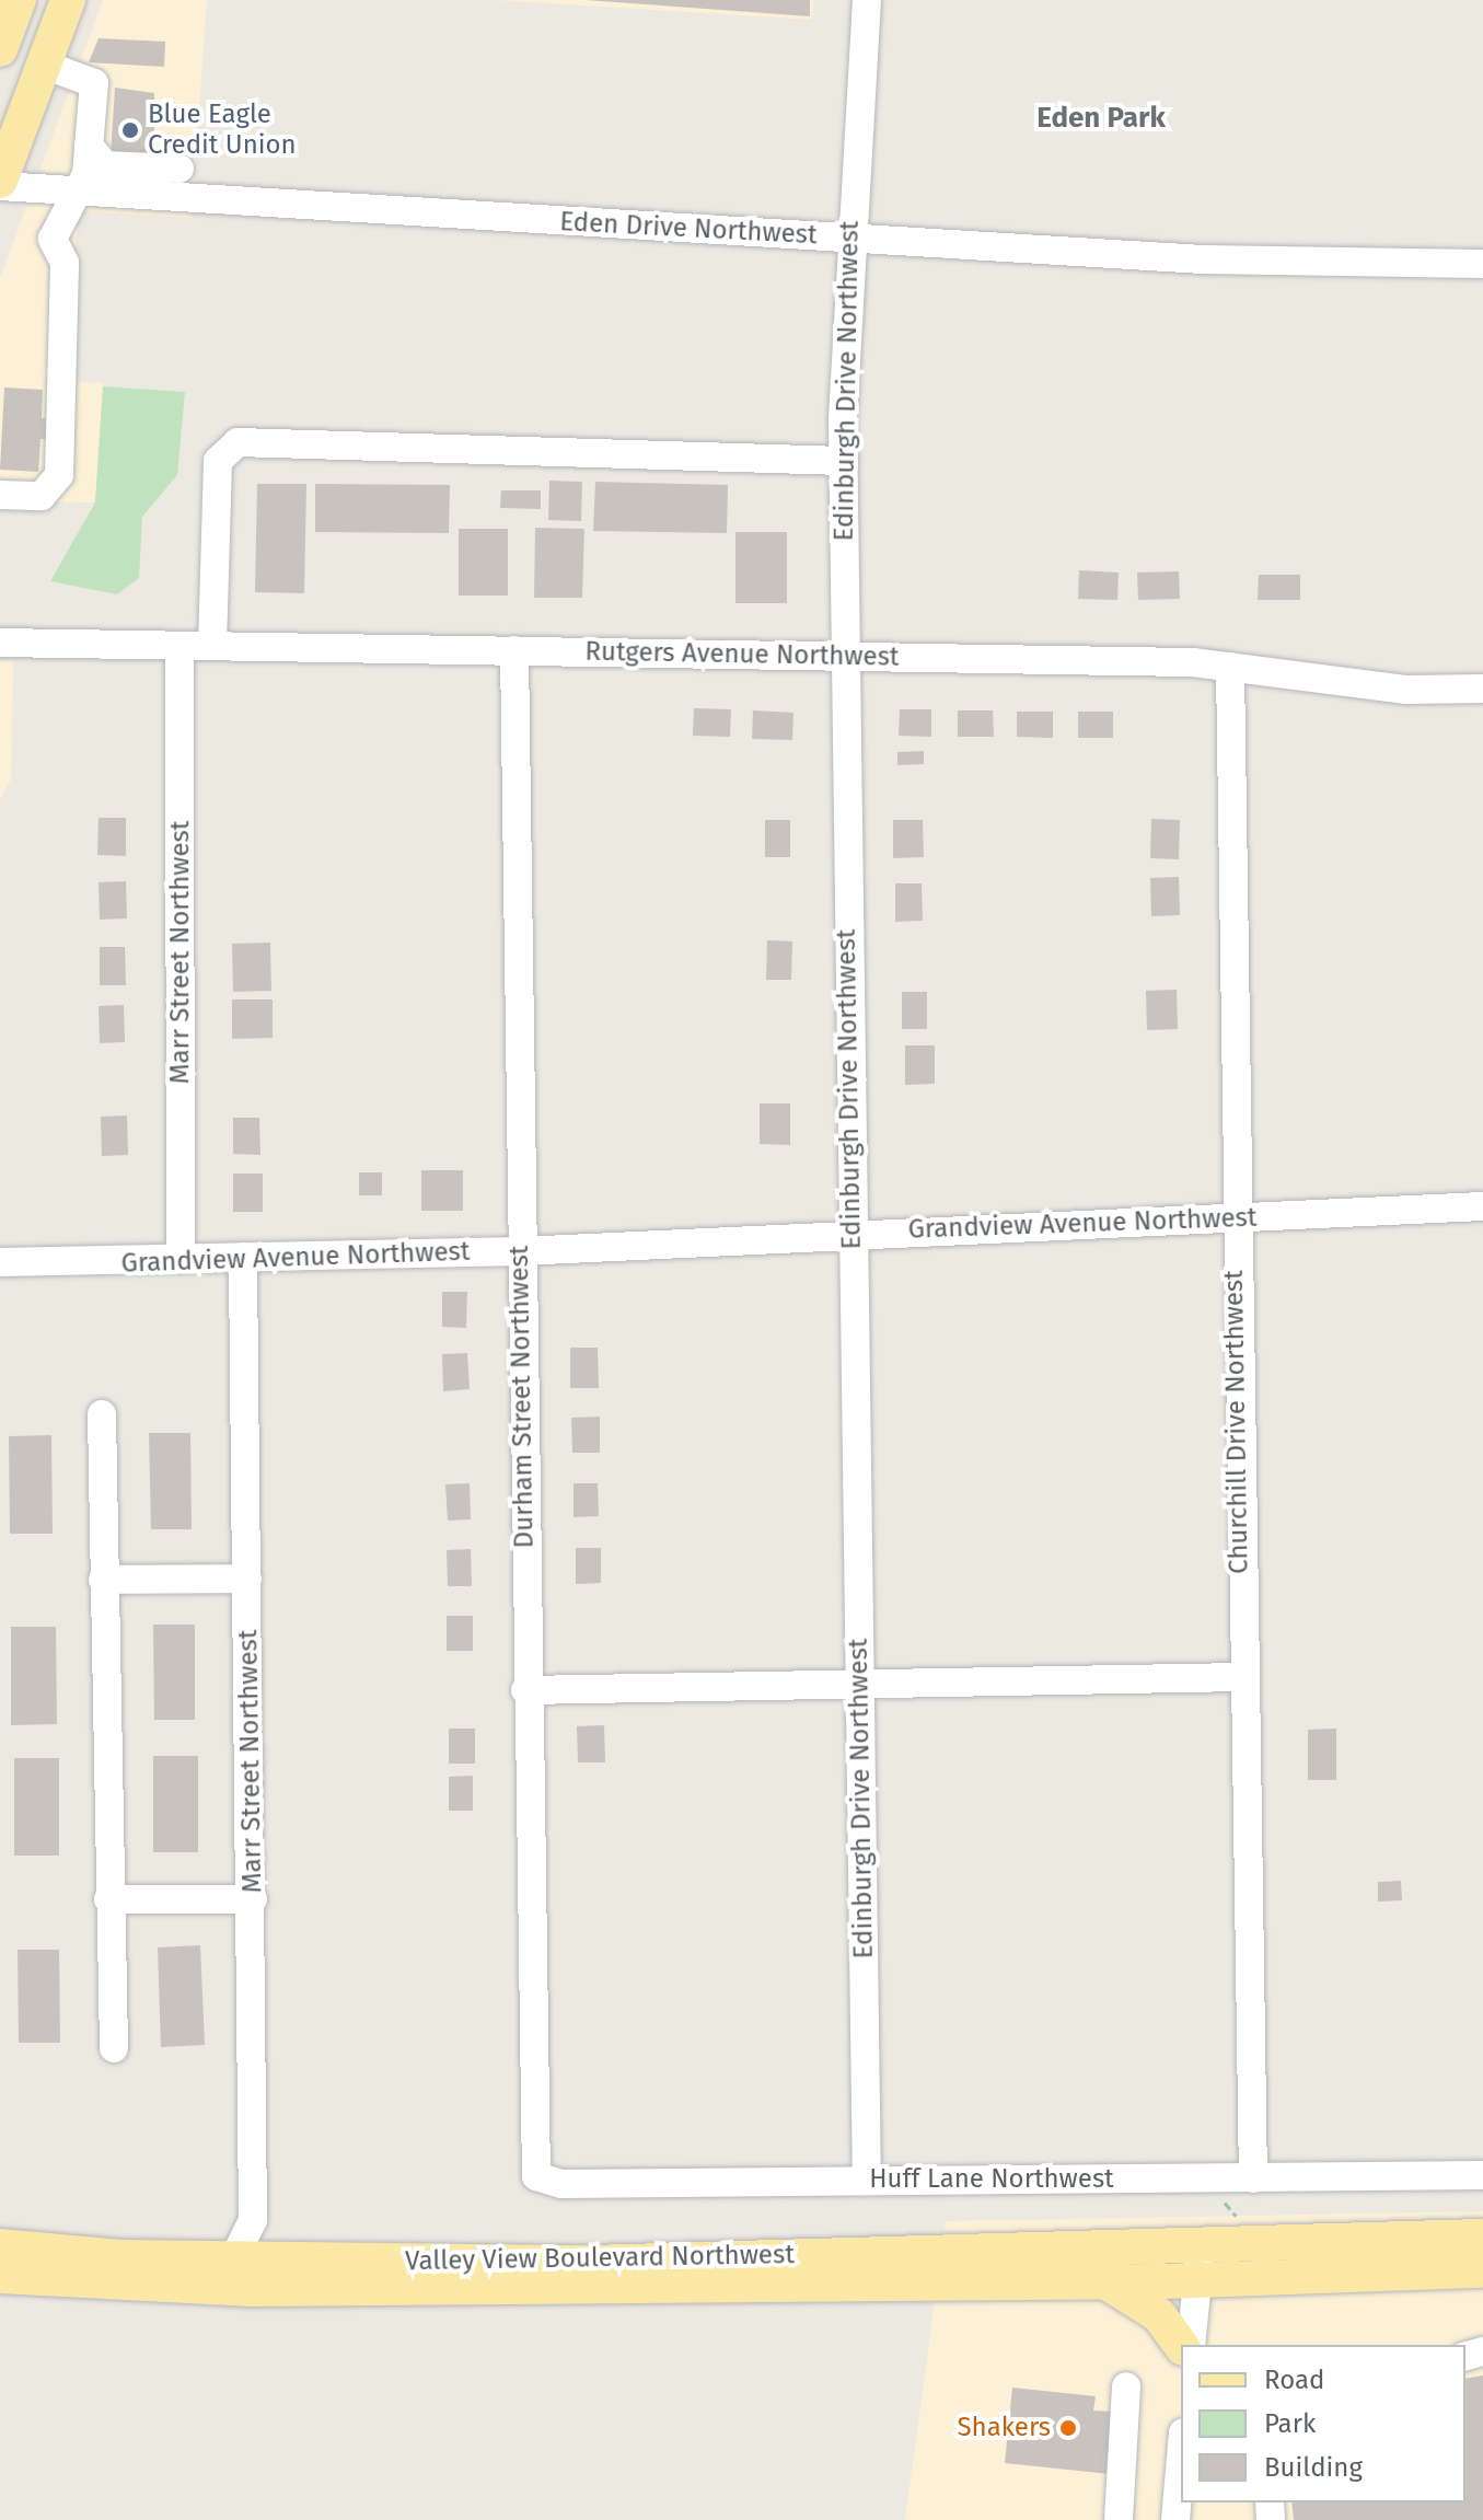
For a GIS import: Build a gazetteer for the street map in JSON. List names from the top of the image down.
{
  "streets": {
    "main road": ["Valley View Boulevard Northwest"],
    "street": [
      "Eden Drive Northwest",
      "Edinburgh Drive Northwest",
      "Rutgers Avenue Northwest",
      "Marr Street Northwest",
      "Grandview Avenue Northwest",
      "Durham Street Northwest",
      "Churchill Drive Northwest",
      "Huff Lane Northwest"
    ]
  },
  "crossings": [
    ["Eden Drive Northwest", "Edinburgh Drive Northwest"],
    ["Edinburgh Drive Northwest", "Rutgers Avenue Northwest"],
    ["Edinburgh Drive Northwest", "Grandview Avenue Northwest"],
    ["Edinburgh Drive Northwest", "Huff Lane Northwest"],
    ["Rutgers Avenue Northwest", "Marr Street Northwest"],
    ["Rutgers Avenue Northwest", "Durham Street Northwest"],
    ["Rutgers Avenue Northwest", "Churchill Drive Northwest"],
    ["Marr Street Northwest", "Grandview Avenue Northwest"],
    ["Marr Street Northwest", "Valley View Boulevard Northwest"],
    ["Grandview Avenue Northwest", "Durham Street Northwest"],
    ["Grandview Avenue Northwest", "Churchill Drive Northwest"],
    ["Durham Street Northwest", "Huff Lane Northwest"],
    ["Churchill Drive Northwest", "Huff Lane Northwest"]
  ],
  "districts": ["Eden Park"],
  "places": ["Blue Eagle Credit Union", "Shakers"],
  "legend": ["Road", "Park", "Building"]
}
